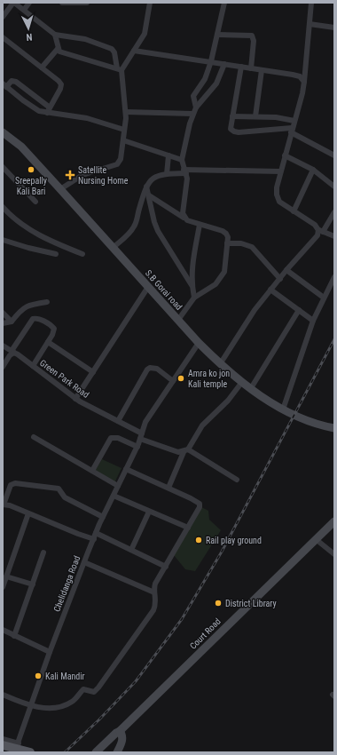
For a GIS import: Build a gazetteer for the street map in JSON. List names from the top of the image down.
{
  "streets": {
    "street": [
      "S.B Gorai road",
      "Green Park Road",
      "Chelidanga Road",
      "Court Road"
    ]
  },
  "crossings": [
    ["S.B Gorai road", "Chelidanga Road"],
    ["Green Park Road", "Chelidanga Road"]
  ],
  "places": {
    "other": [
      "Sreepally Kali Bari",
      "Amra ko jon Kali temple",
      "Rail play ground",
      "District Library",
      "Kali Mandir"
    ],
    "health": ["Satellite Nursing Home"]
  },
  "north": "bottom"
}
